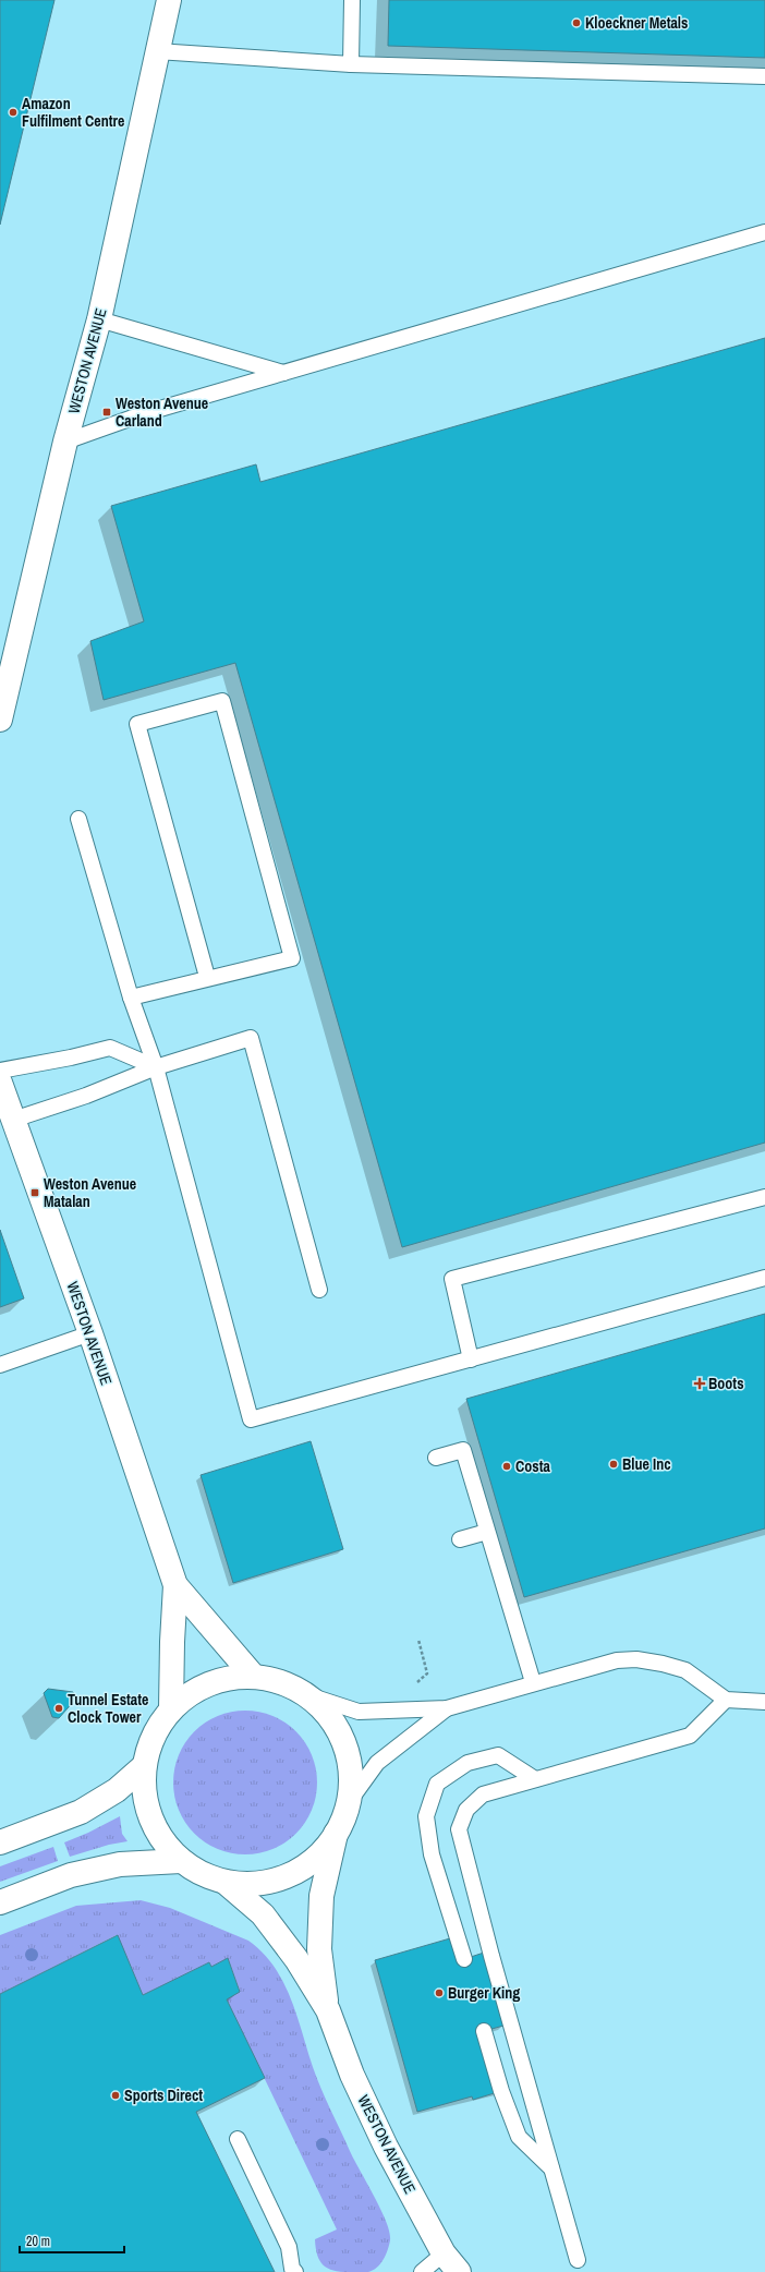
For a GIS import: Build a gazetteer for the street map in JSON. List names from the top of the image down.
{
  "streets": {
    "street": ["WESTON AVENUE"]
  },
  "places": {
    "other": [
      "Kloeckner Metals",
      "Amazon Fulfilment Centre",
      "Blue Inc",
      "Costa",
      "Tunnel Estate Clock Tower",
      "Burger King",
      "Sports Direct"
    ],
    "transit": ["Weston Avenue Carland", "Weston Avenue Matalan"],
    "health": ["Boots"]
  },
  "scale_bar": "20 m"
}
